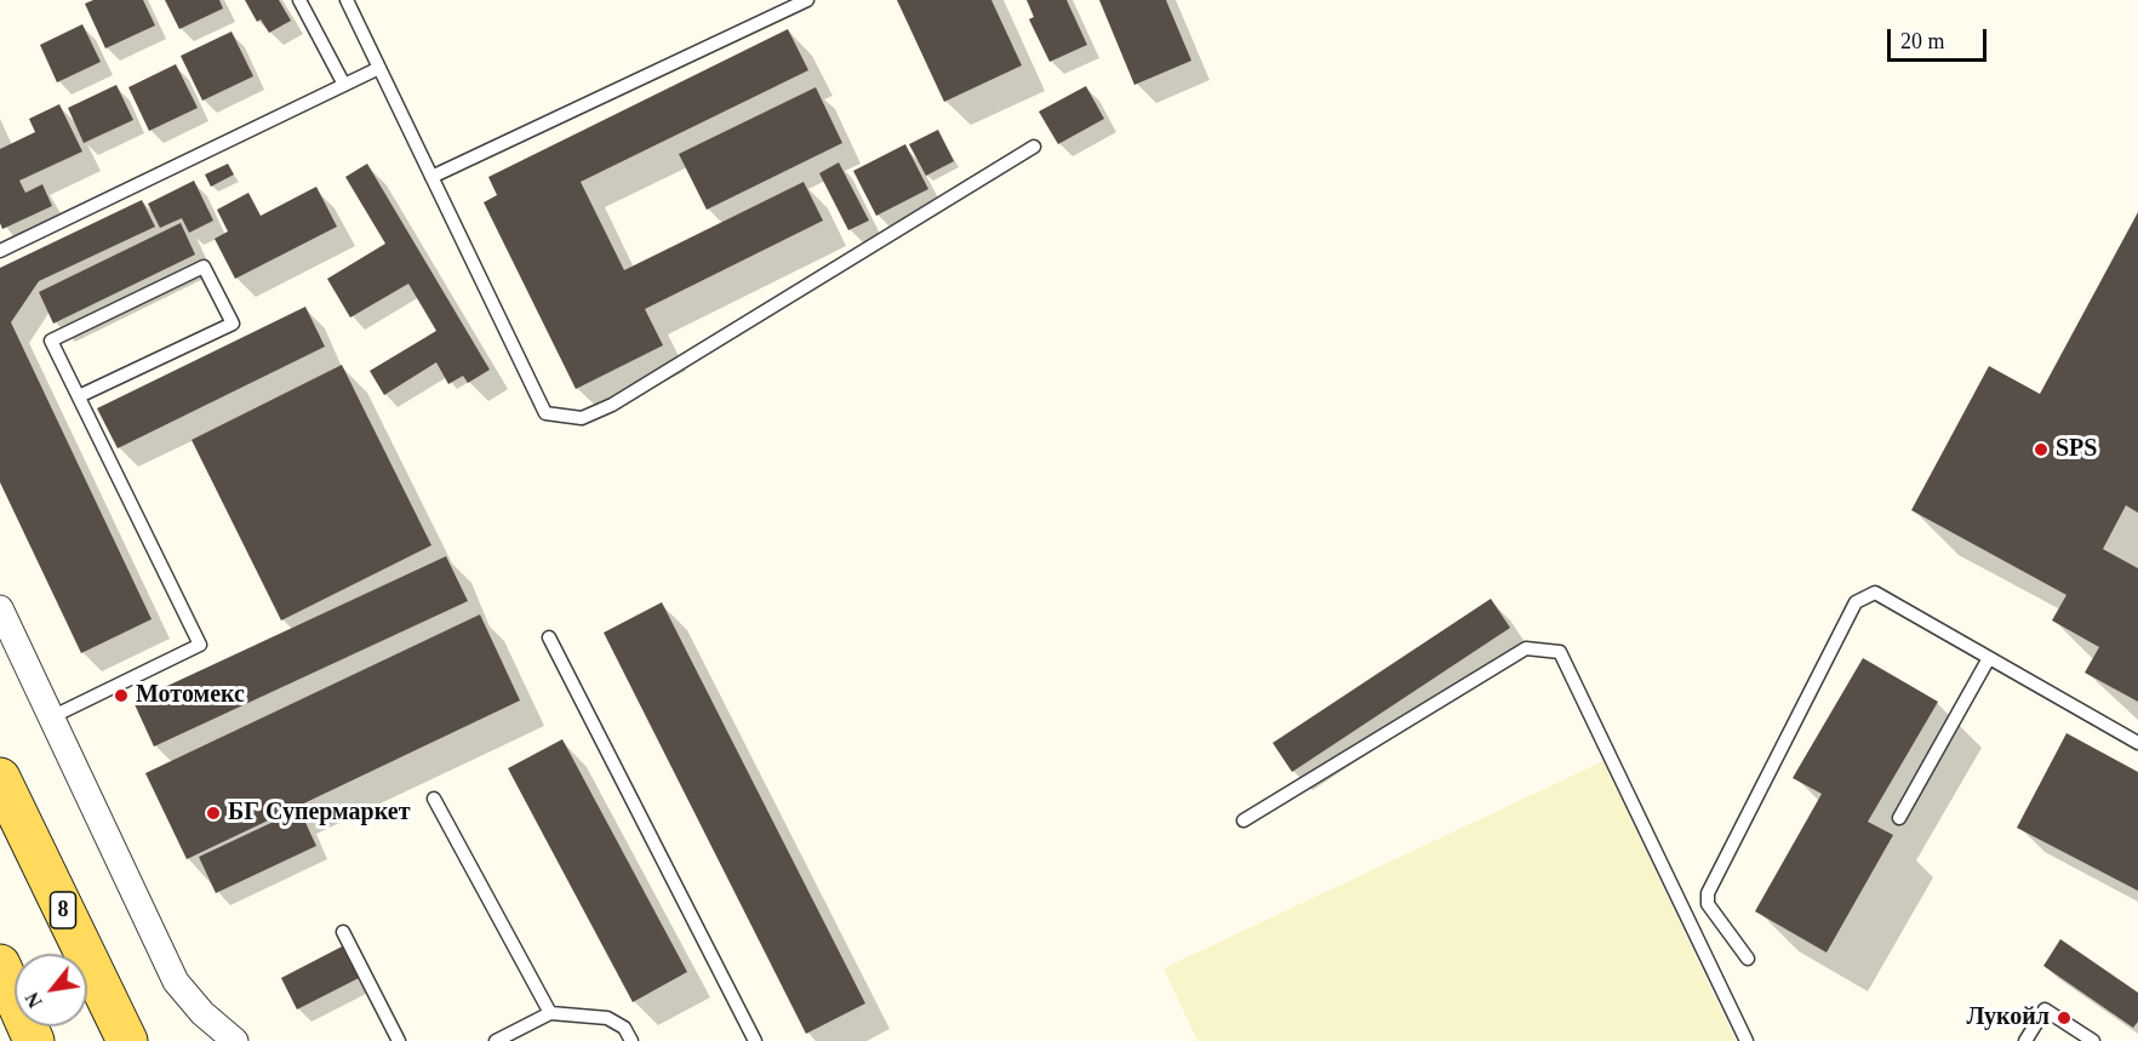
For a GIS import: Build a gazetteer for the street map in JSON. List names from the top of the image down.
{
  "streets": {
    "main road": ["8"]
  },
  "places": [
    "SPS",
    "Мотомекс",
    "БГ Супермаркет",
    "Лукойл"
  ],
  "scale_bar": "20 m",
  "north": "bottom left"
}
